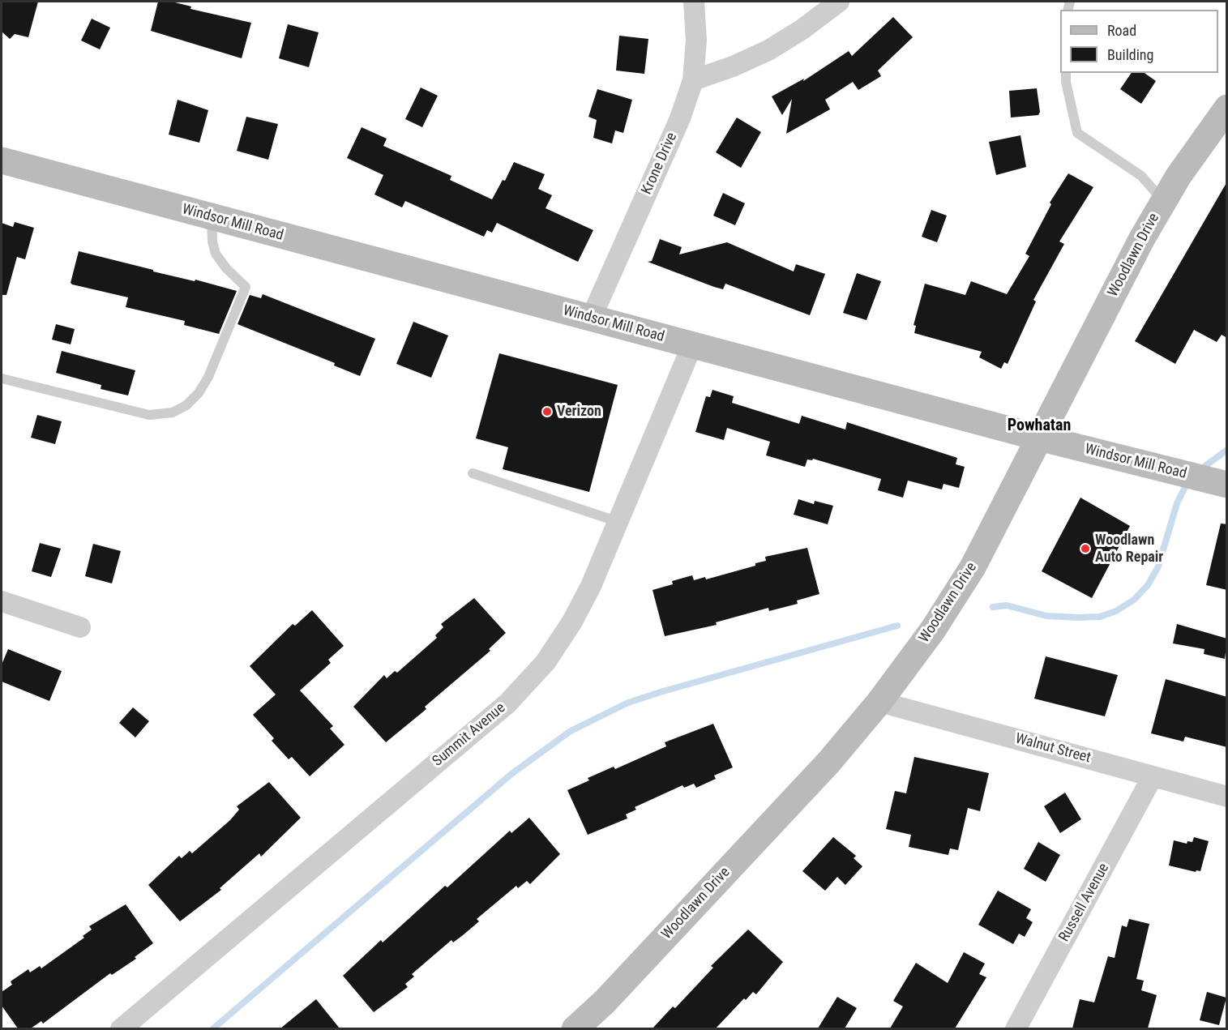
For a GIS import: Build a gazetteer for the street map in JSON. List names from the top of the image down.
{
  "streets": {
    "main road": ["Windsor Mill Road", "Woodlawn Drive"],
    "street": [
      "Krone Drive",
      "Summit Avenue",
      "Walnut Street",
      "Russell Avenue"
    ]
  },
  "crossings": [
    ["Krone Drive", "Windsor Mill Road"],
    ["Windsor Mill Road", "Woodlawn Drive"],
    ["Windsor Mill Road", "Summit Avenue"],
    ["Woodlawn Drive", "Walnut Street"],
    ["Walnut Street", "Russell Avenue"]
  ],
  "districts": ["Powhatan"],
  "places": ["Verizon", "Woodlawn Auto Repair"],
  "legend": ["Road", "Building"]
}
